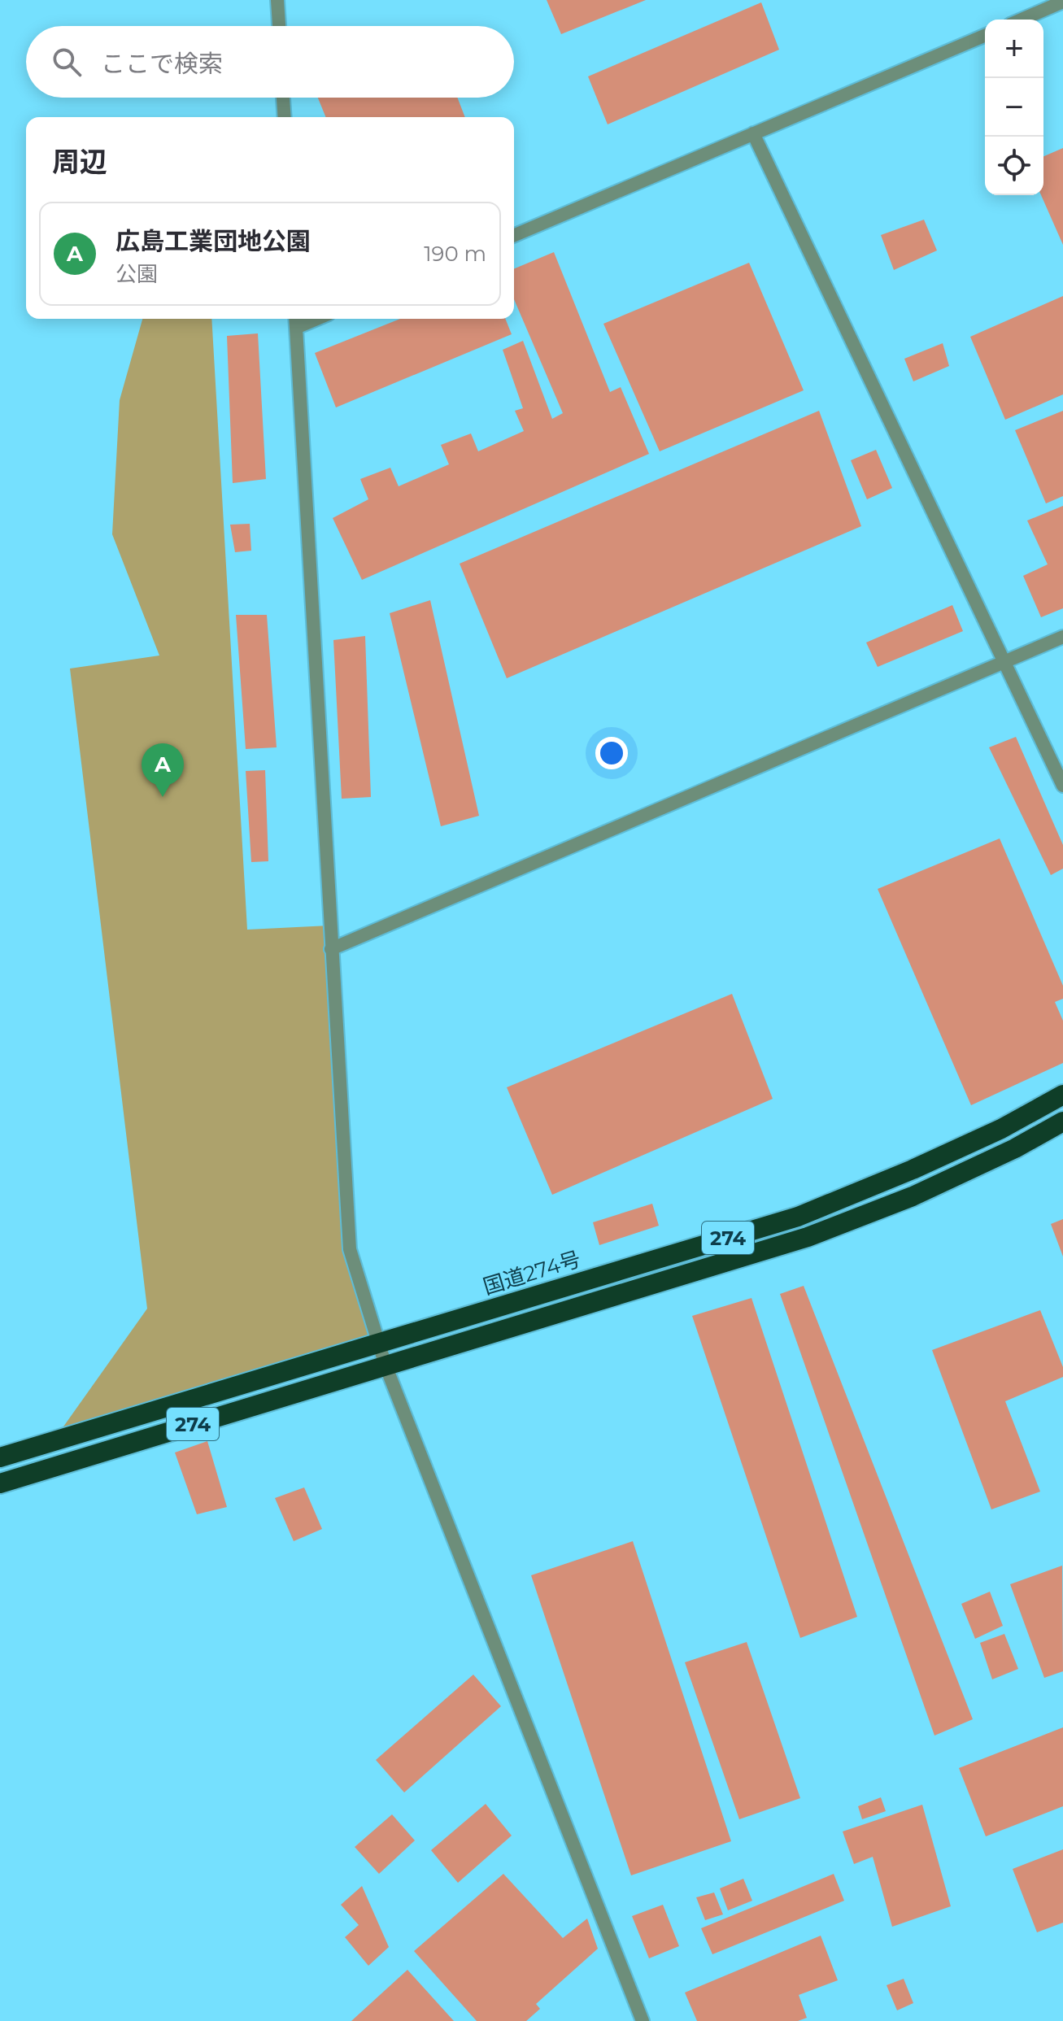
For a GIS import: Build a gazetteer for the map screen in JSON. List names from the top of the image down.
{
  "streets": {
    "highway": ["274", "国道274号"]
  },
  "page": {
    "map_buttons": ["+", "−"],
    "search": "ここで検索",
    "heading": "周辺",
    "list": [
      {
        "mark": "A",
        "name": "広島工業団地公園",
        "note": "公園",
        "value": "190 m"
      }
    ],
    "pins": "A"
  }
}
